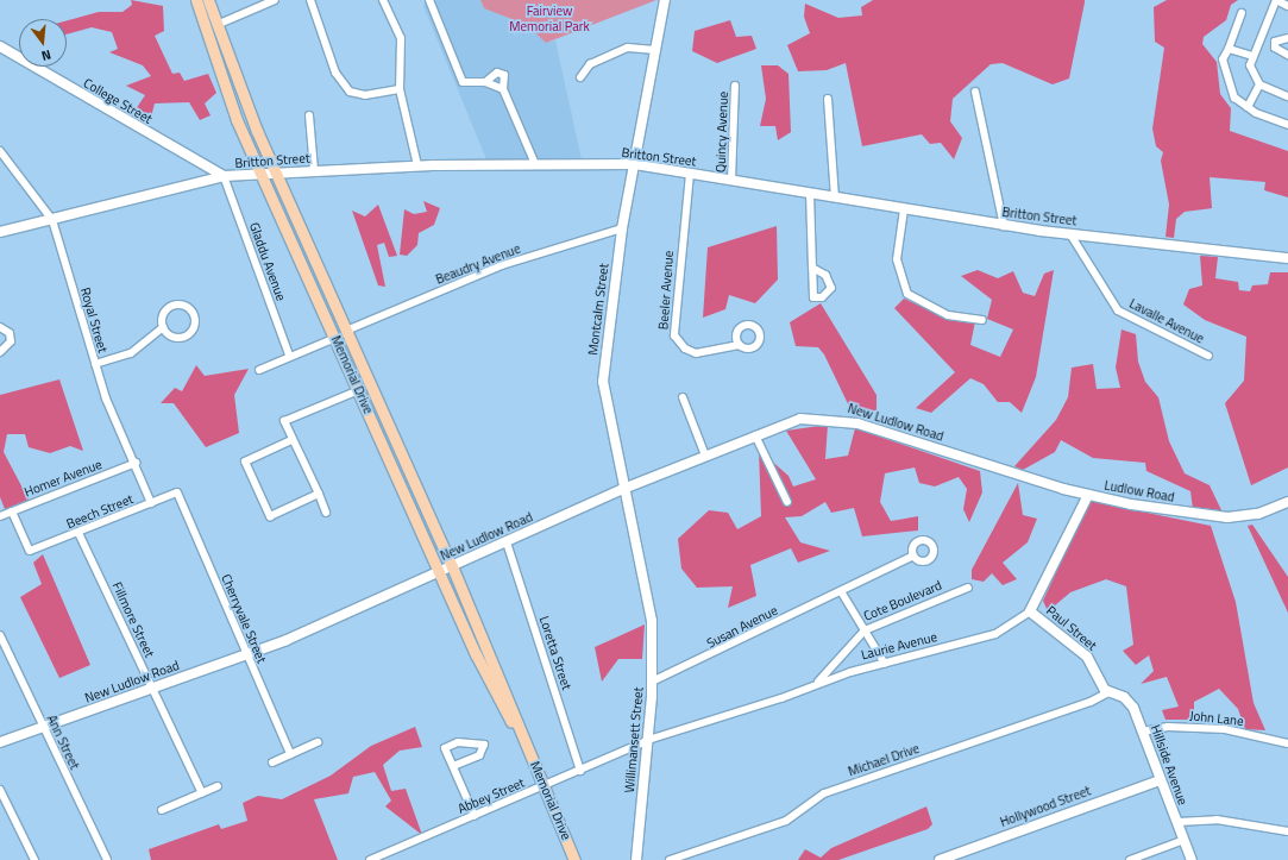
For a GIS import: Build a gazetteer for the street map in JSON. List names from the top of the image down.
{
  "streets": {
    "main road": ["Memorial Drive"],
    "street": [
      "College Street",
      "Quincy Avenue",
      "Britton Street",
      "Gladdu Avenue",
      "Beaudry Avenue",
      "Beeler Avenue",
      "Montcalm Street",
      "Royal Street",
      "Lavalle Avenue",
      "New Ludlow Road",
      "Homer Avenue",
      "Ludlow Road",
      "Beech Street",
      "Cote Boulevard",
      "Cherryvale Street",
      "Fillmore Street",
      "Susan Avenue",
      "Paul Street",
      "Laurie Avenue",
      "Loretta Street",
      "John Lane",
      "Willimansett Street",
      "Ann Street",
      "Michael Drive",
      "Hillside Avenue",
      "Abbey Street",
      "Hollywood Street"
    ]
  },
  "crossings": [
    ["College Street", "Britton Street"],
    ["College Street", "Gladdu Avenue"],
    ["Quincy Avenue", "Britton Street"],
    ["Britton Street", "Gladdu Avenue"],
    ["Britton Street", "Beeler Avenue"],
    ["Britton Street", "Montcalm Street"],
    ["Britton Street", "Royal Street"],
    ["Britton Street", "Lavalle Avenue"],
    ["Britton Street", "Memorial Drive"],
    ["Beaudry Avenue", "Montcalm Street"],
    ["Beaudry Avenue", "Memorial Drive"],
    ["Montcalm Street", "New Ludlow Road"],
    ["Montcalm Street", "Willimansett Street"],
    ["Royal Street", "Homer Avenue"],
    ["Royal Street", "Beech Street"],
    ["Memorial Drive", "New Ludlow Road"],
    ["Memorial Drive", "Abbey Street"],
    ["New Ludlow Road", "Ludlow Road"],
    ["New Ludlow Road", "Cherryvale Street"],
    ["New Ludlow Road", "Fillmore Street"],
    ["New Ludlow Road", "Loretta Street"],
    ["New Ludlow Road", "Ann Street"],
    ["Homer Avenue", "Beech Street"],
    ["Beech Street", "Cherryvale Street"],
    ["Beech Street", "Fillmore Street"],
    ["Cote Boulevard", "Laurie Avenue"],
    ["Susan Avenue", "Willimansett Street"],
    ["Paul Street", "Laurie Avenue"],
    ["Paul Street", "Michael Drive"],
    ["Paul Street", "Hillside Avenue"],
    ["Laurie Avenue", "Willimansett Street"],
    ["Laurie Avenue", "Abbey Street"],
    ["Loretta Street", "Abbey Street"],
    ["John Lane", "Hillside Avenue"],
    ["Willimansett Street", "Abbey Street"],
    ["Michael Drive", "Hillside Avenue"],
    ["Hillside Avenue", "Hollywood Street"]
  ],
  "parks": ["Fairview Memorial Park"],
  "north": "bottom"
}
